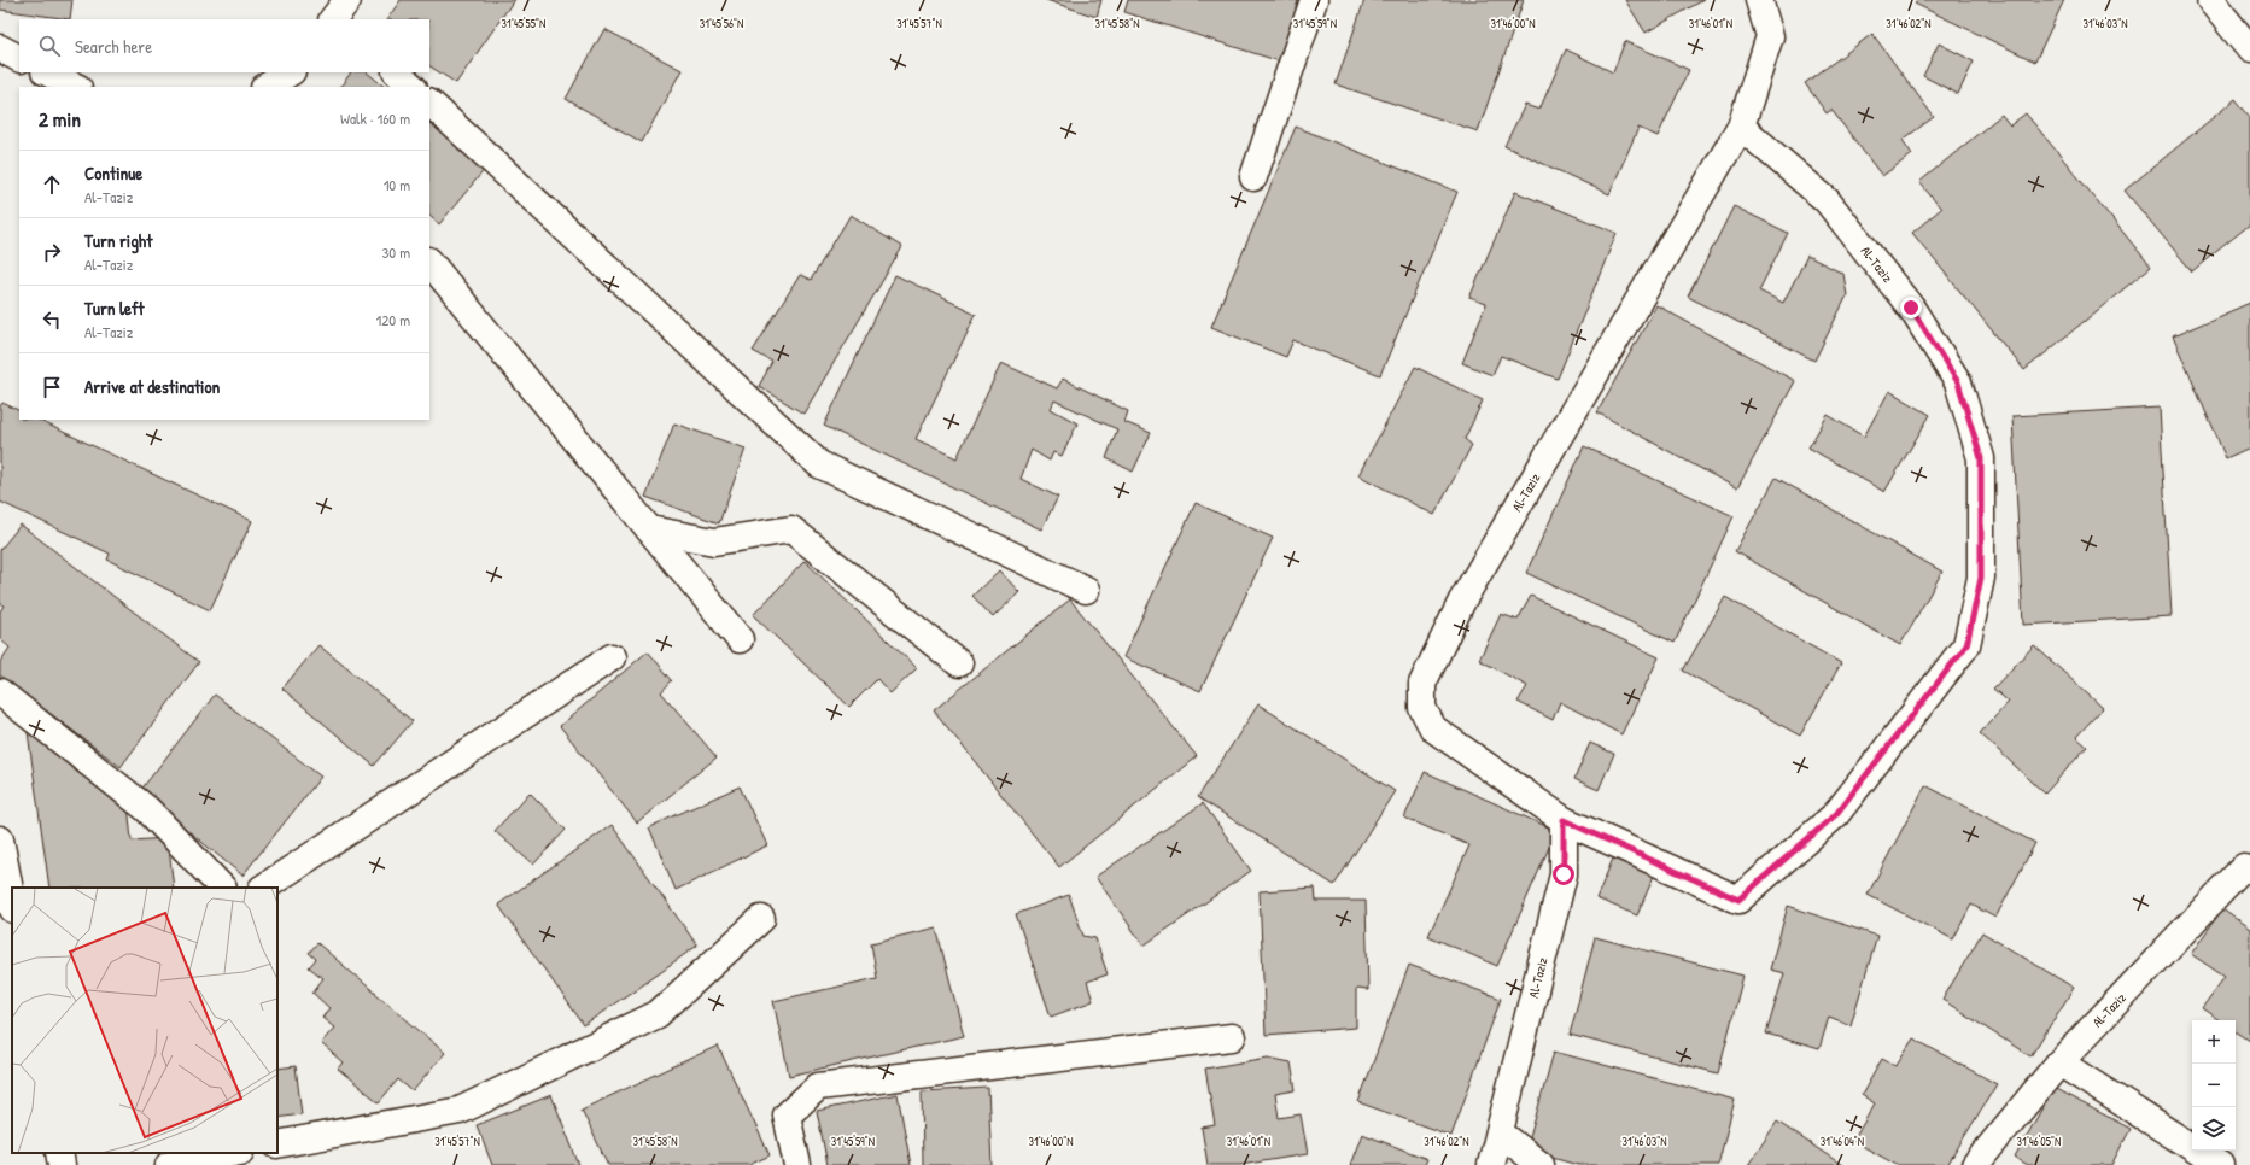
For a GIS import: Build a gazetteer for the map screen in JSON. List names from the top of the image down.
{
  "streets": {
    "street": ["Al-Taziz"]
  },
  "page": {
    "search": "Search here",
    "heading": ["2 min", "Walk · 160 m"],
    "list": [
      ["Continue", "Al-Taziz", "10 m"],
      ["Turn right", "Al-Taziz", "30 m"],
      ["Turn left", "Al-Taziz", "120 m"],
      "Arrive at destination"
    ],
    "map_buttons": ["+", "−"]
  },
  "coordinates": [
    "31°45'55\"N",
    "31°45'56\"N",
    "31°45'57\"N",
    "31°45'58\"N",
    "31°45'59\"N",
    "31°46'00\"N",
    "31°46'01\"N",
    "31°46'02\"N",
    "31°46'03\"N",
    "31°46'04\"N",
    "31°46'05\"N"
  ]
}
